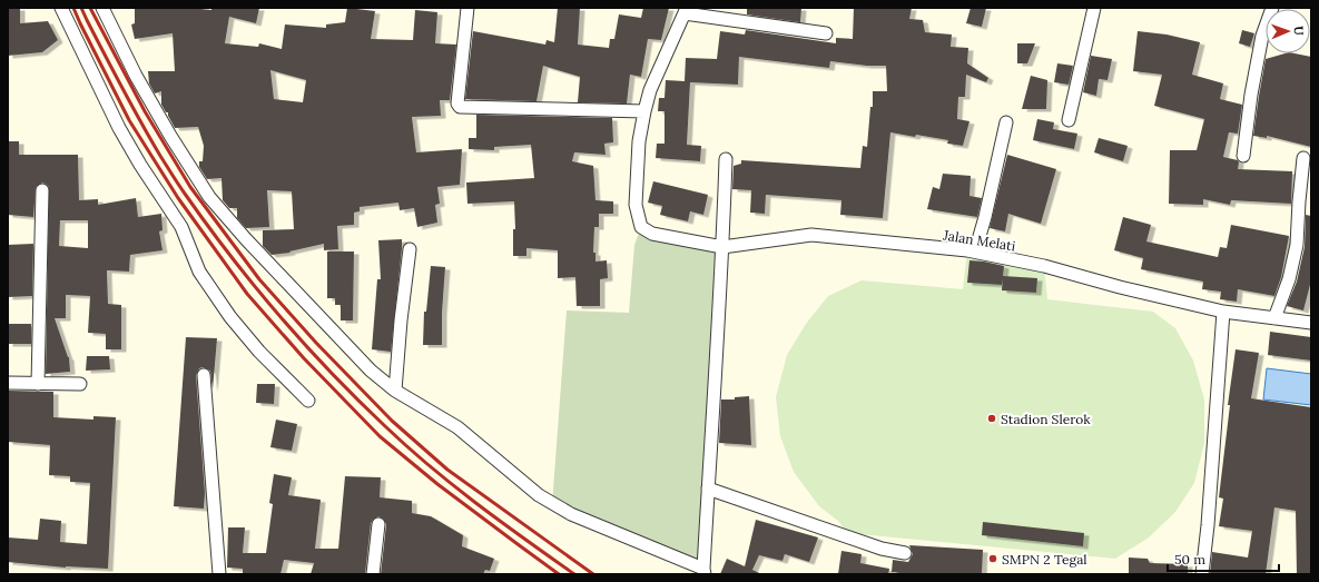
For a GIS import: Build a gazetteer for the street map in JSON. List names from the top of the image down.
{
  "streets": {
    "street": ["Jalan Melati"]
  },
  "places": ["Stadion Slerok", "SMPN 2 Tegal"],
  "scale_bar": "50 m",
  "north": "right"
}
